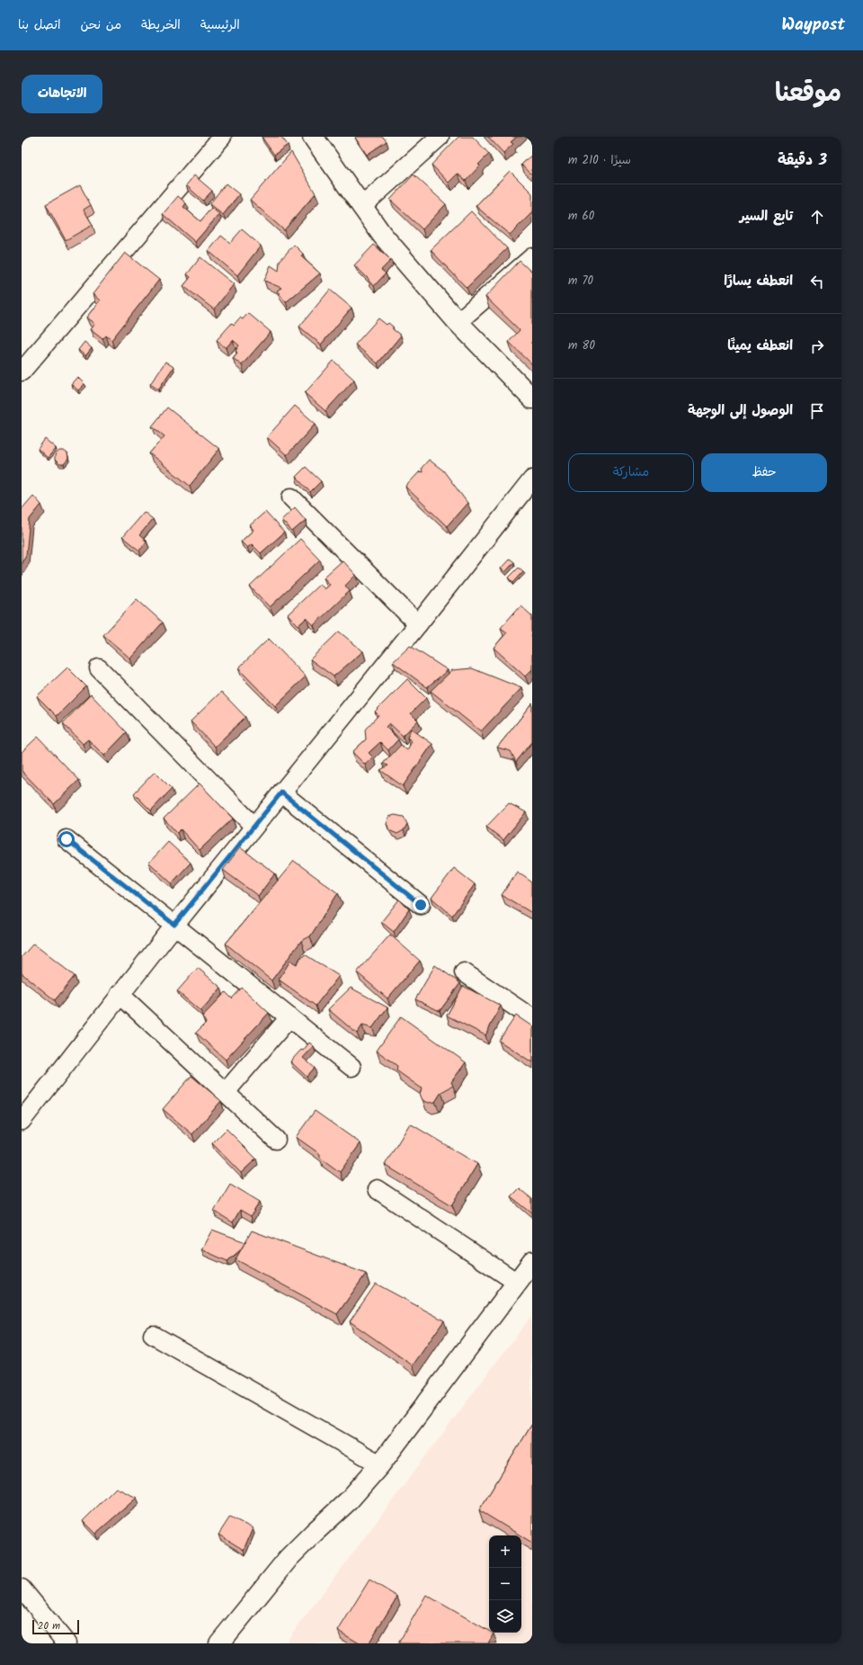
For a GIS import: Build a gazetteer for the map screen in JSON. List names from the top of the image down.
{
  "scale_bar": "20 m",
  "page": {
    "header": "Waypost",
    "nav": [
      "الرئيسية",
      "الخريطة",
      "من نحن",
      "اتصل بنا"
    ],
    "title": "موقعنا",
    "buttons": [
      "الاتجاهات",
      ["حفظ", "مشاركة"]
    ],
    "heading": ["3 دقيقة", "سيرًا · 210 m"],
    "list": [
      ["تابع السير", "60 m"],
      ["انعطف يسارًا", "70 m"],
      ["انعطف يمينًا", "80 m"],
      "الوصول إلى الوجهة"
    ],
    "map_buttons": ["+", "−"],
    "scale": "20 m"
  }
}
